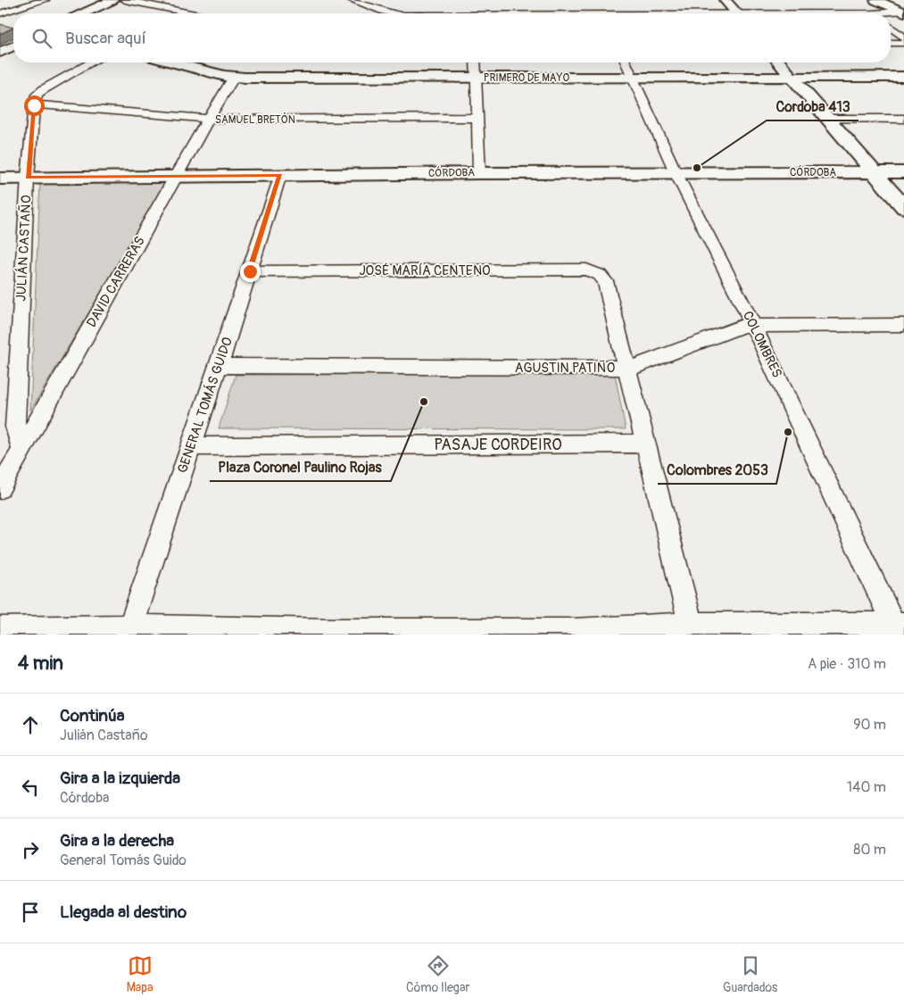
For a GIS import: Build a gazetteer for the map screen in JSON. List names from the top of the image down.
{
  "streets": {
    "main road": ["PRIMERO DE MAYO", "CÓRDOBA"],
    "street": [
      "SAMUEL BRETÓN",
      "JULIÁN CASTAÑO",
      "JOSÉ MARÍA CENTENO",
      "DAVID CARRERAS",
      "COLOMBRES",
      "AGUSTIN PATIÑO",
      "GENERAL TOMÁS GUIDO",
      "PASAJE CORDEIRO"
    ]
  },
  "crossings": [
    ["PRIMERO DE MAYO", "DAVID CARRERAS"],
    ["PRIMERO DE MAYO", "COLOMBRES"],
    ["SAMUEL BRETÓN", "JULIÁN CASTAÑO"],
    ["SAMUEL BRETÓN", "DAVID CARRERAS"],
    ["CÓRDOBA", "JULIÁN CASTAÑO"],
    ["CÓRDOBA", "DAVID CARRERAS"],
    ["CÓRDOBA", "COLOMBRES"],
    ["CÓRDOBA", "GENERAL TOMÁS GUIDO"],
    ["JULIÁN CASTAÑO", "DAVID CARRERAS"],
    ["JOSÉ MARÍA CENTENO", "AGUSTIN PATIÑO"],
    ["JOSÉ MARÍA CENTENO", "GENERAL TOMÁS GUIDO"],
    ["COLOMBRES", "AGUSTIN PATIÑO"],
    ["AGUSTIN PATIÑO", "GENERAL TOMÁS GUIDO"],
    ["GENERAL TOMÁS GUIDO", "PASAJE CORDEIRO"]
  ],
  "places": ["Cordoba 413", "Plaza Coronel Paulino Rojas", "Colombres 2053"],
  "page": {
    "search": "Buscar aquí",
    "heading": ["4 min", "A pie · 310 m"],
    "list": [
      ["Continúa", "Julián Castaño", "90 m"],
      ["Gira a la izquierda", "Córdoba", "140 m"],
      ["Gira a la derecha", "General Tomás Guido", "80 m"],
      "Llegada al destino"
    ],
    "nav": ["Mapa", "Cómo llegar", "Guardados"]
  }
}
